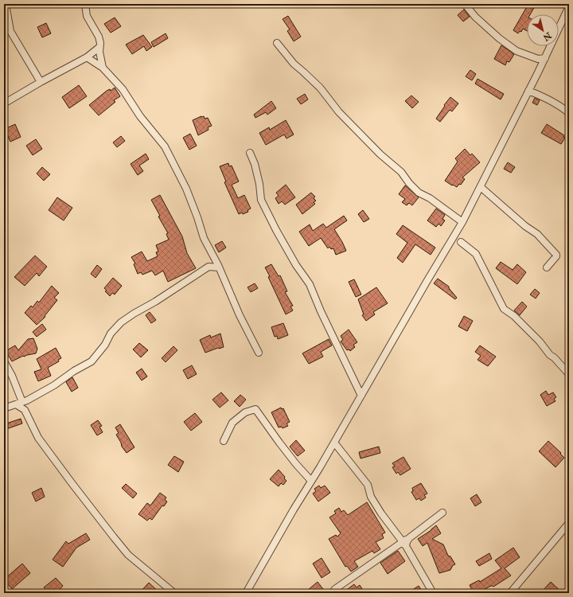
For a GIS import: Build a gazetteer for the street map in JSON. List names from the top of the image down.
{
  "north": "bottom right"
}
